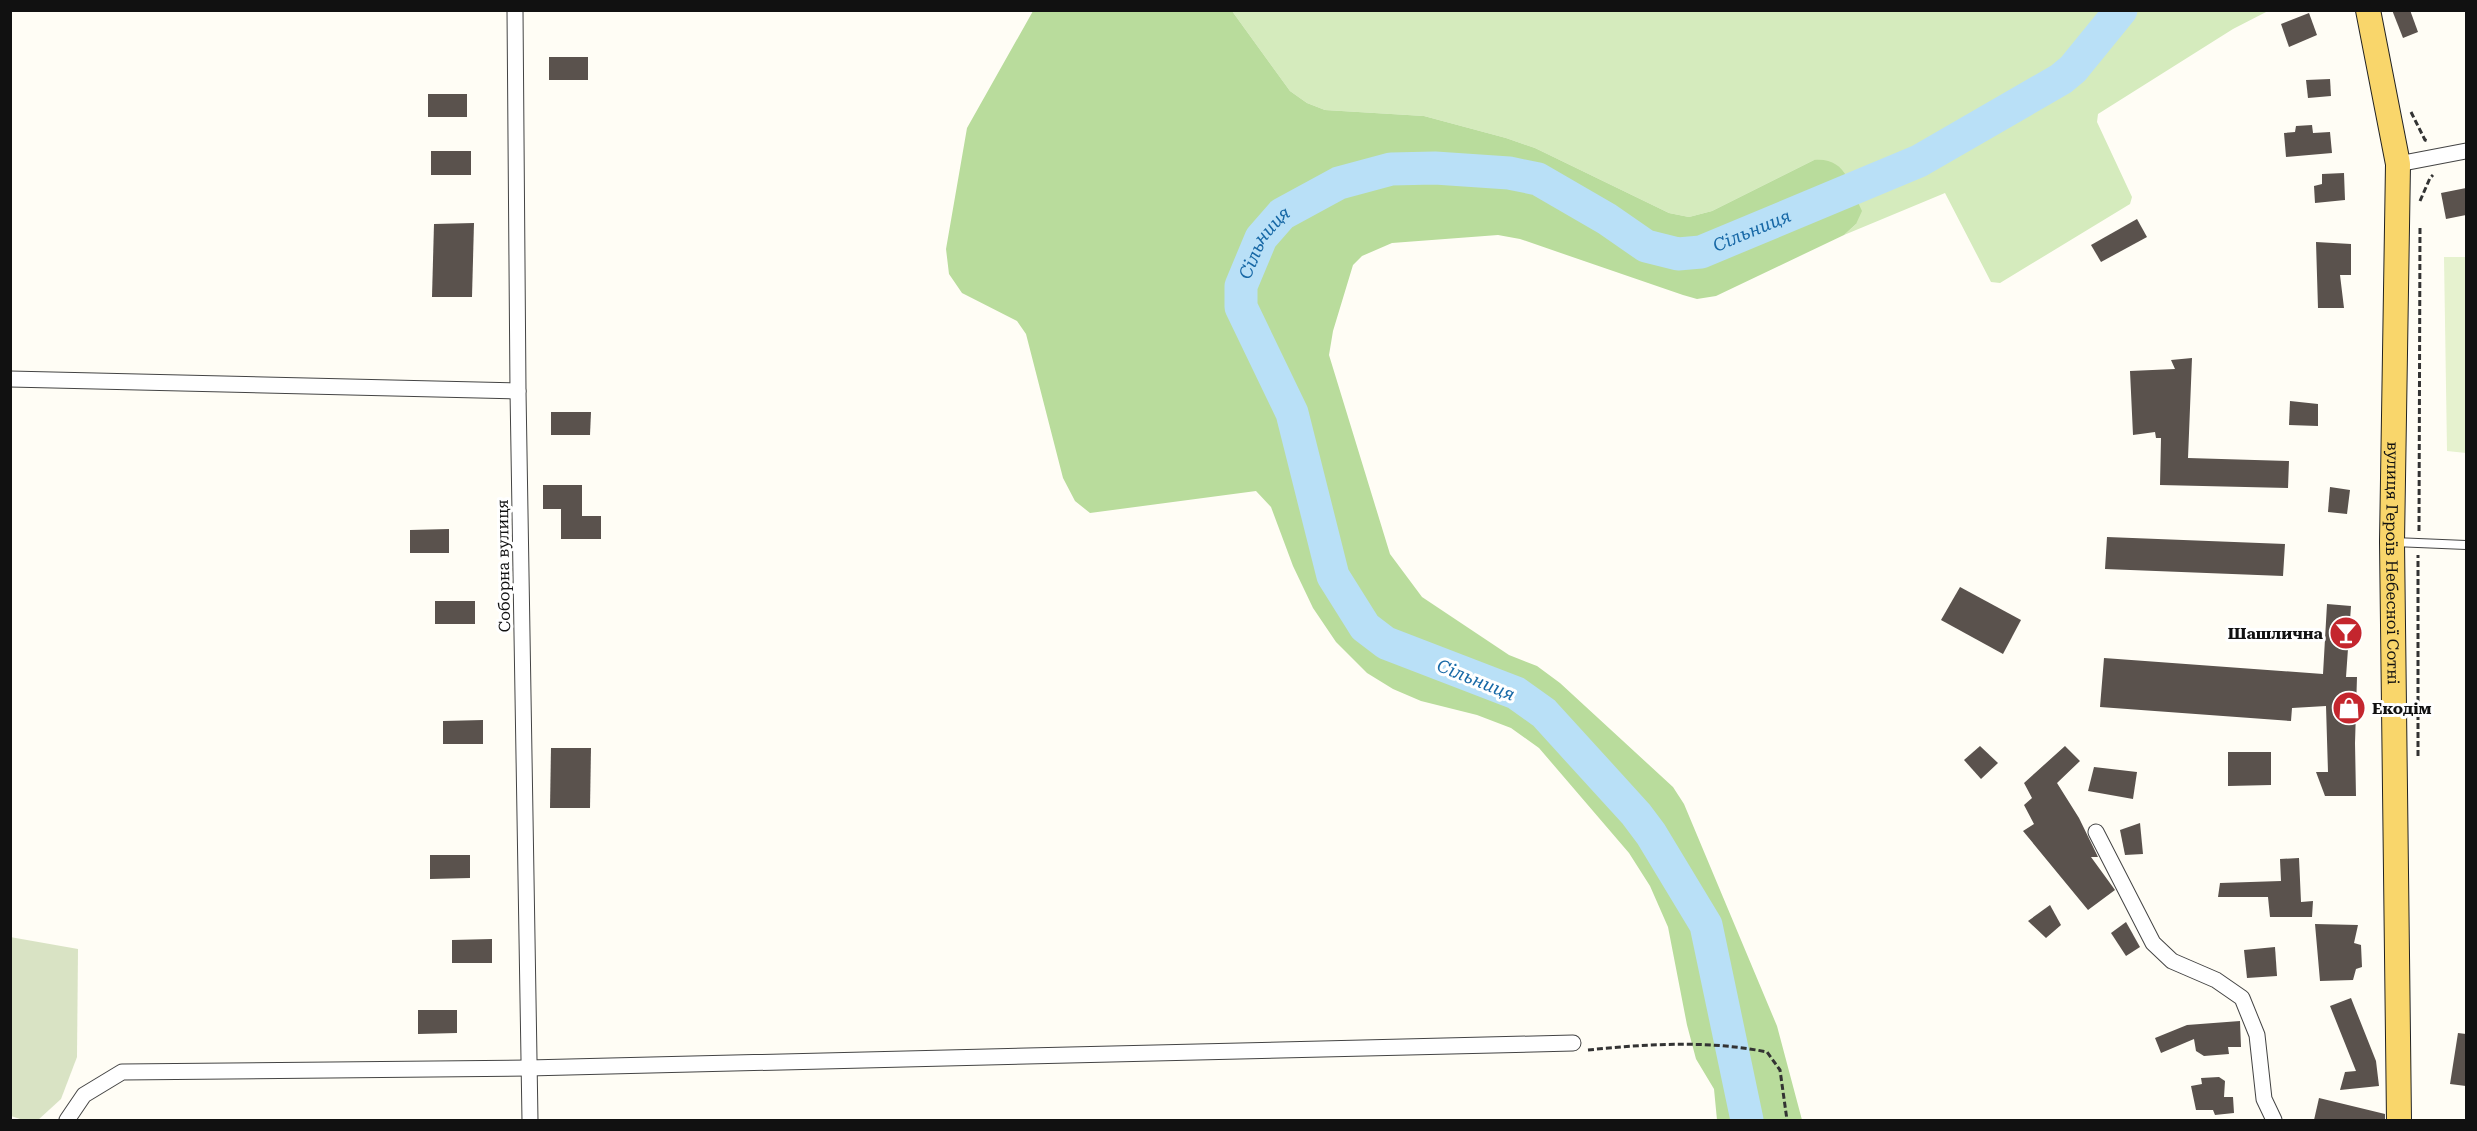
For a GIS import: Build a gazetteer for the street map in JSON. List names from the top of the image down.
{
  "streets": {
    "main road": ["вулиця Героїв Небесної Сотні"],
    "street": ["Соборна вулиця"]
  },
  "water": ["Сільниця"],
  "places": {
    "bar": ["Шашлична"],
    "shop": ["Екодім"]
  }
}
